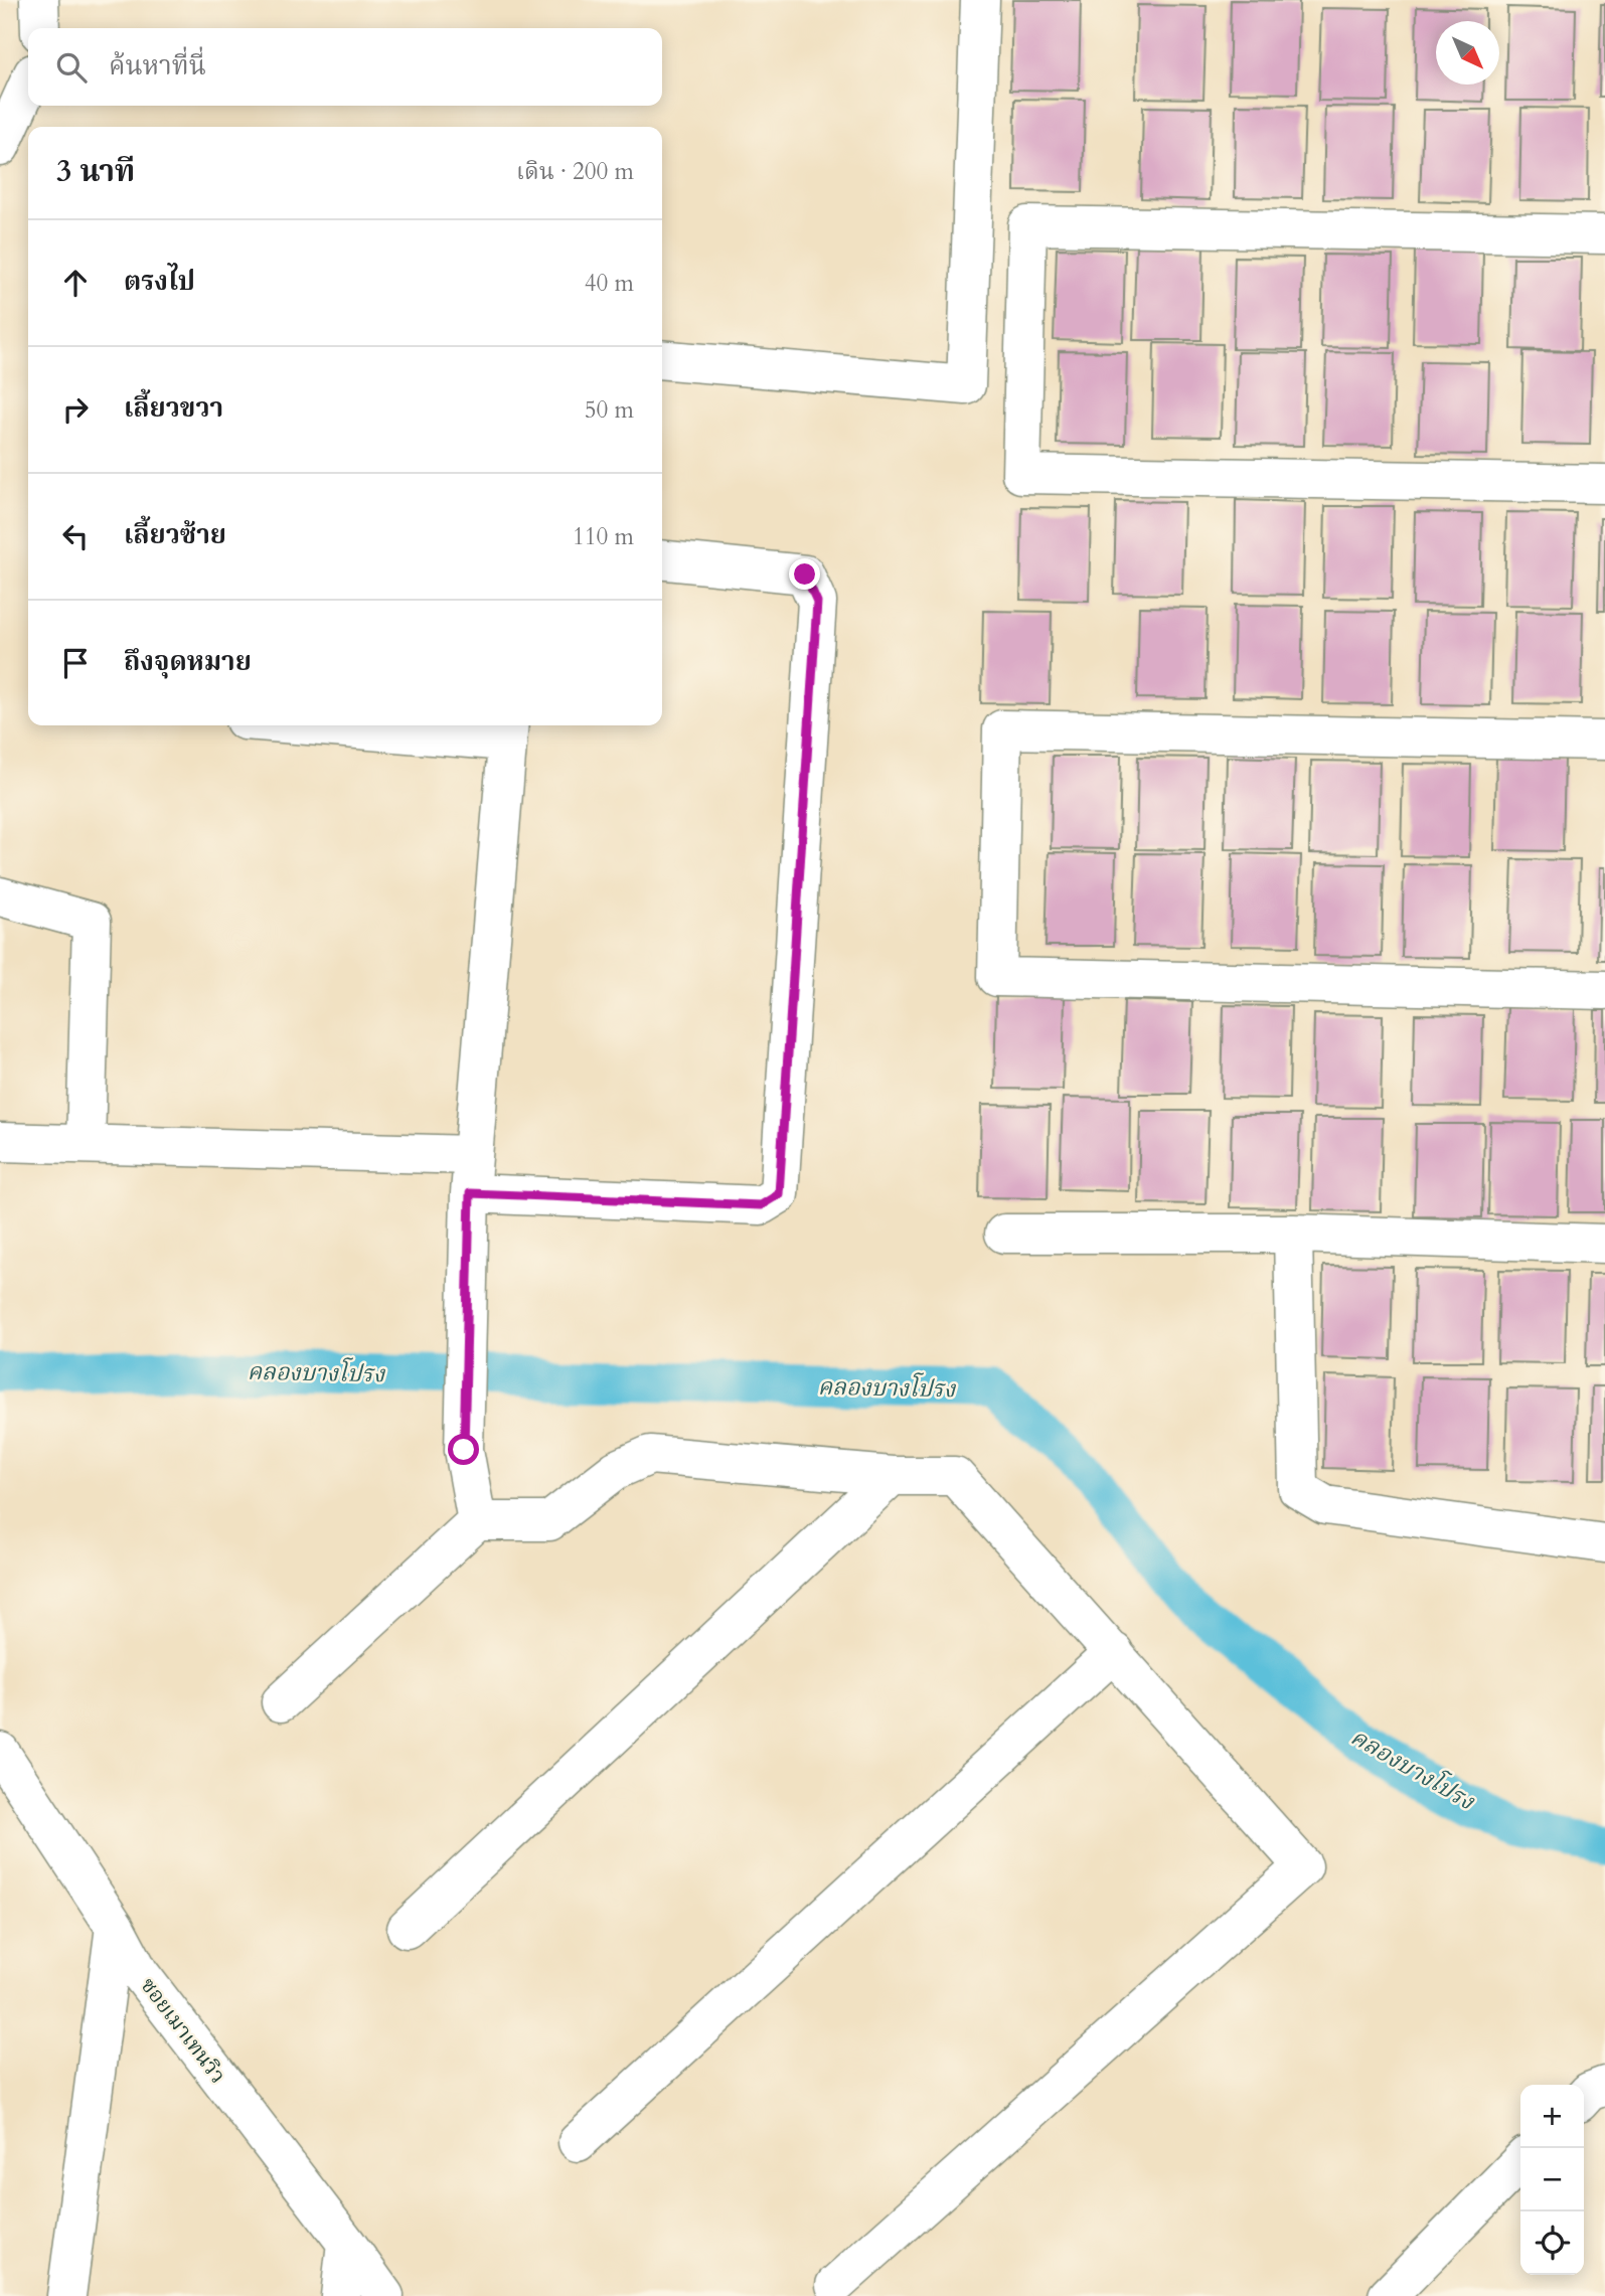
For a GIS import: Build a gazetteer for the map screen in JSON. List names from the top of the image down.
{
  "streets": {
    "street": ["ซอยเมาเทนวิว"]
  },
  "water": ["คลองบางโปรง"],
  "north": "bottom right",
  "page": {
    "search": "ค้นหาที่นี่",
    "heading": ["3 นาที", "เดิน · 200 m"],
    "list": [
      ["ตรงไป", "40 m"],
      ["เลี้ยวขวา", "50 m"],
      ["เลี้ยวซ้าย", "110 m"],
      "ถึงจุดหมาย"
    ],
    "map_buttons": ["+", "−"]
  }
}
